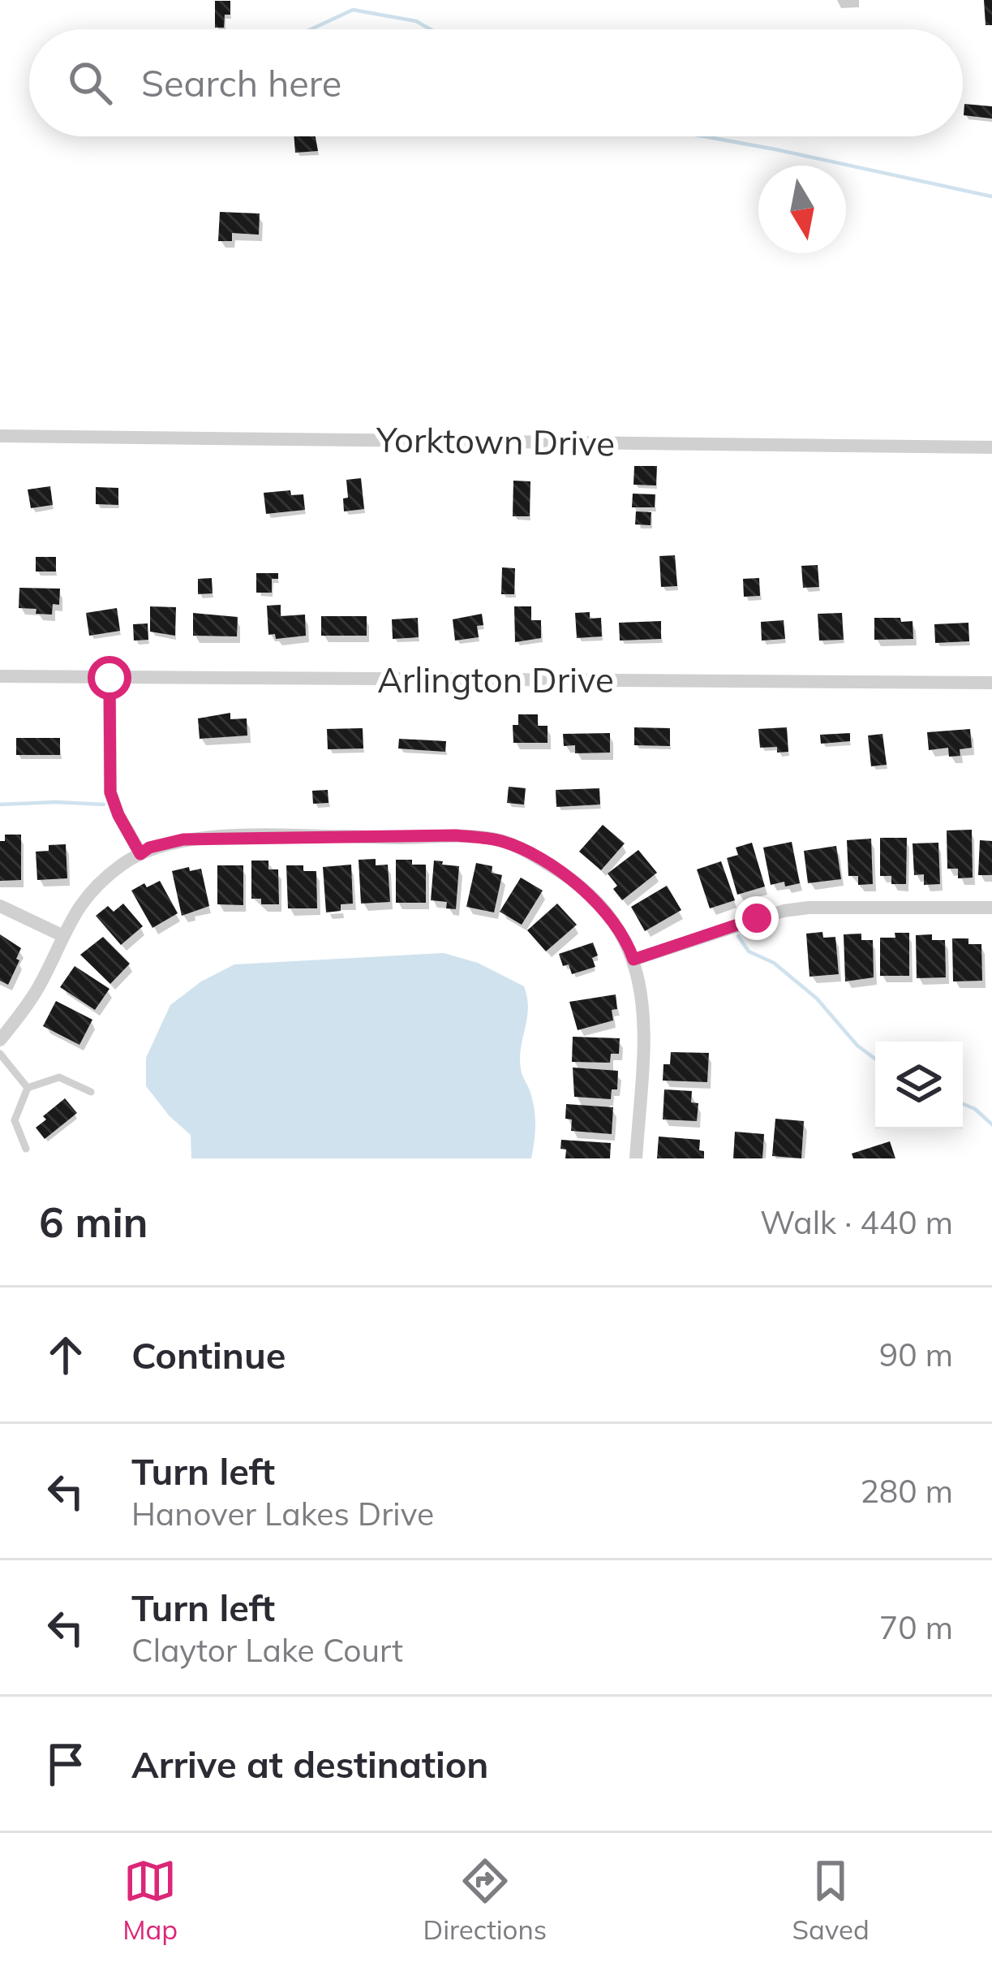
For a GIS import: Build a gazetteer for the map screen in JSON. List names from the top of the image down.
{
  "streets": {
    "street": ["Yorktown Drive", "Arlington Drive"]
  },
  "north": "bottom",
  "page": {
    "search": "Search here",
    "heading": ["6 min", "Walk · 440 m"],
    "list": [
      ["Continue", "90 m"],
      ["Turn left", "Hanover Lakes Drive", "280 m"],
      ["Turn left", "Claytor Lake Court", "70 m"],
      "Arrive at destination"
    ],
    "nav": ["Map", "Directions", "Saved"]
  }
}
